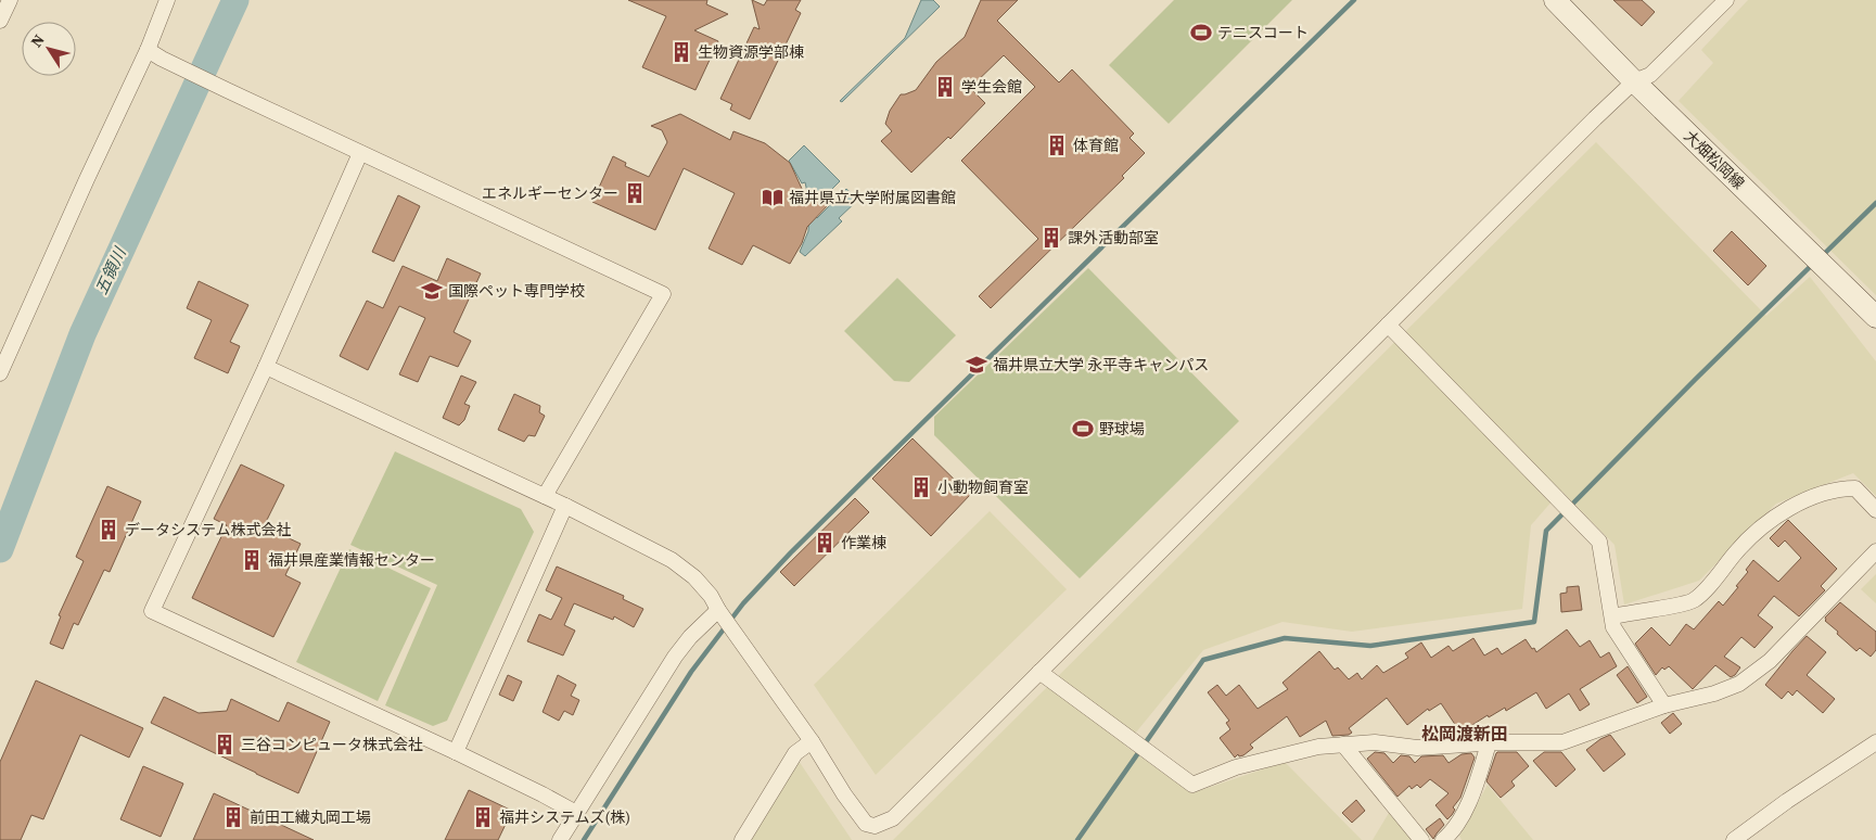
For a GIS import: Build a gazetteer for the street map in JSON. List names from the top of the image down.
{
  "streets": {
    "main road": ["大畑松岡線"]
  },
  "districts": ["松岡渡新田"],
  "water": ["五領川"],
  "places": {
    "sports": ["テニスコート", "野球場"],
    "building": [
      "生物資源学部棟",
      "学生会館",
      "体育館",
      "エネルギーセンター",
      "課外活動部室",
      "小動物飼育室",
      "データシステム株式会社",
      "作業棟",
      "福井県産業情報センター",
      "三谷コンピュータ株式会社",
      "前田工繊丸岡工場",
      "福井システムズ(株)"
    ],
    "library": ["福井県立大学附属図書館"],
    "school or university": ["国際ペット専門学校", "福井県立大学 永平寺キャンパス"]
  },
  "north": "top left"
}
